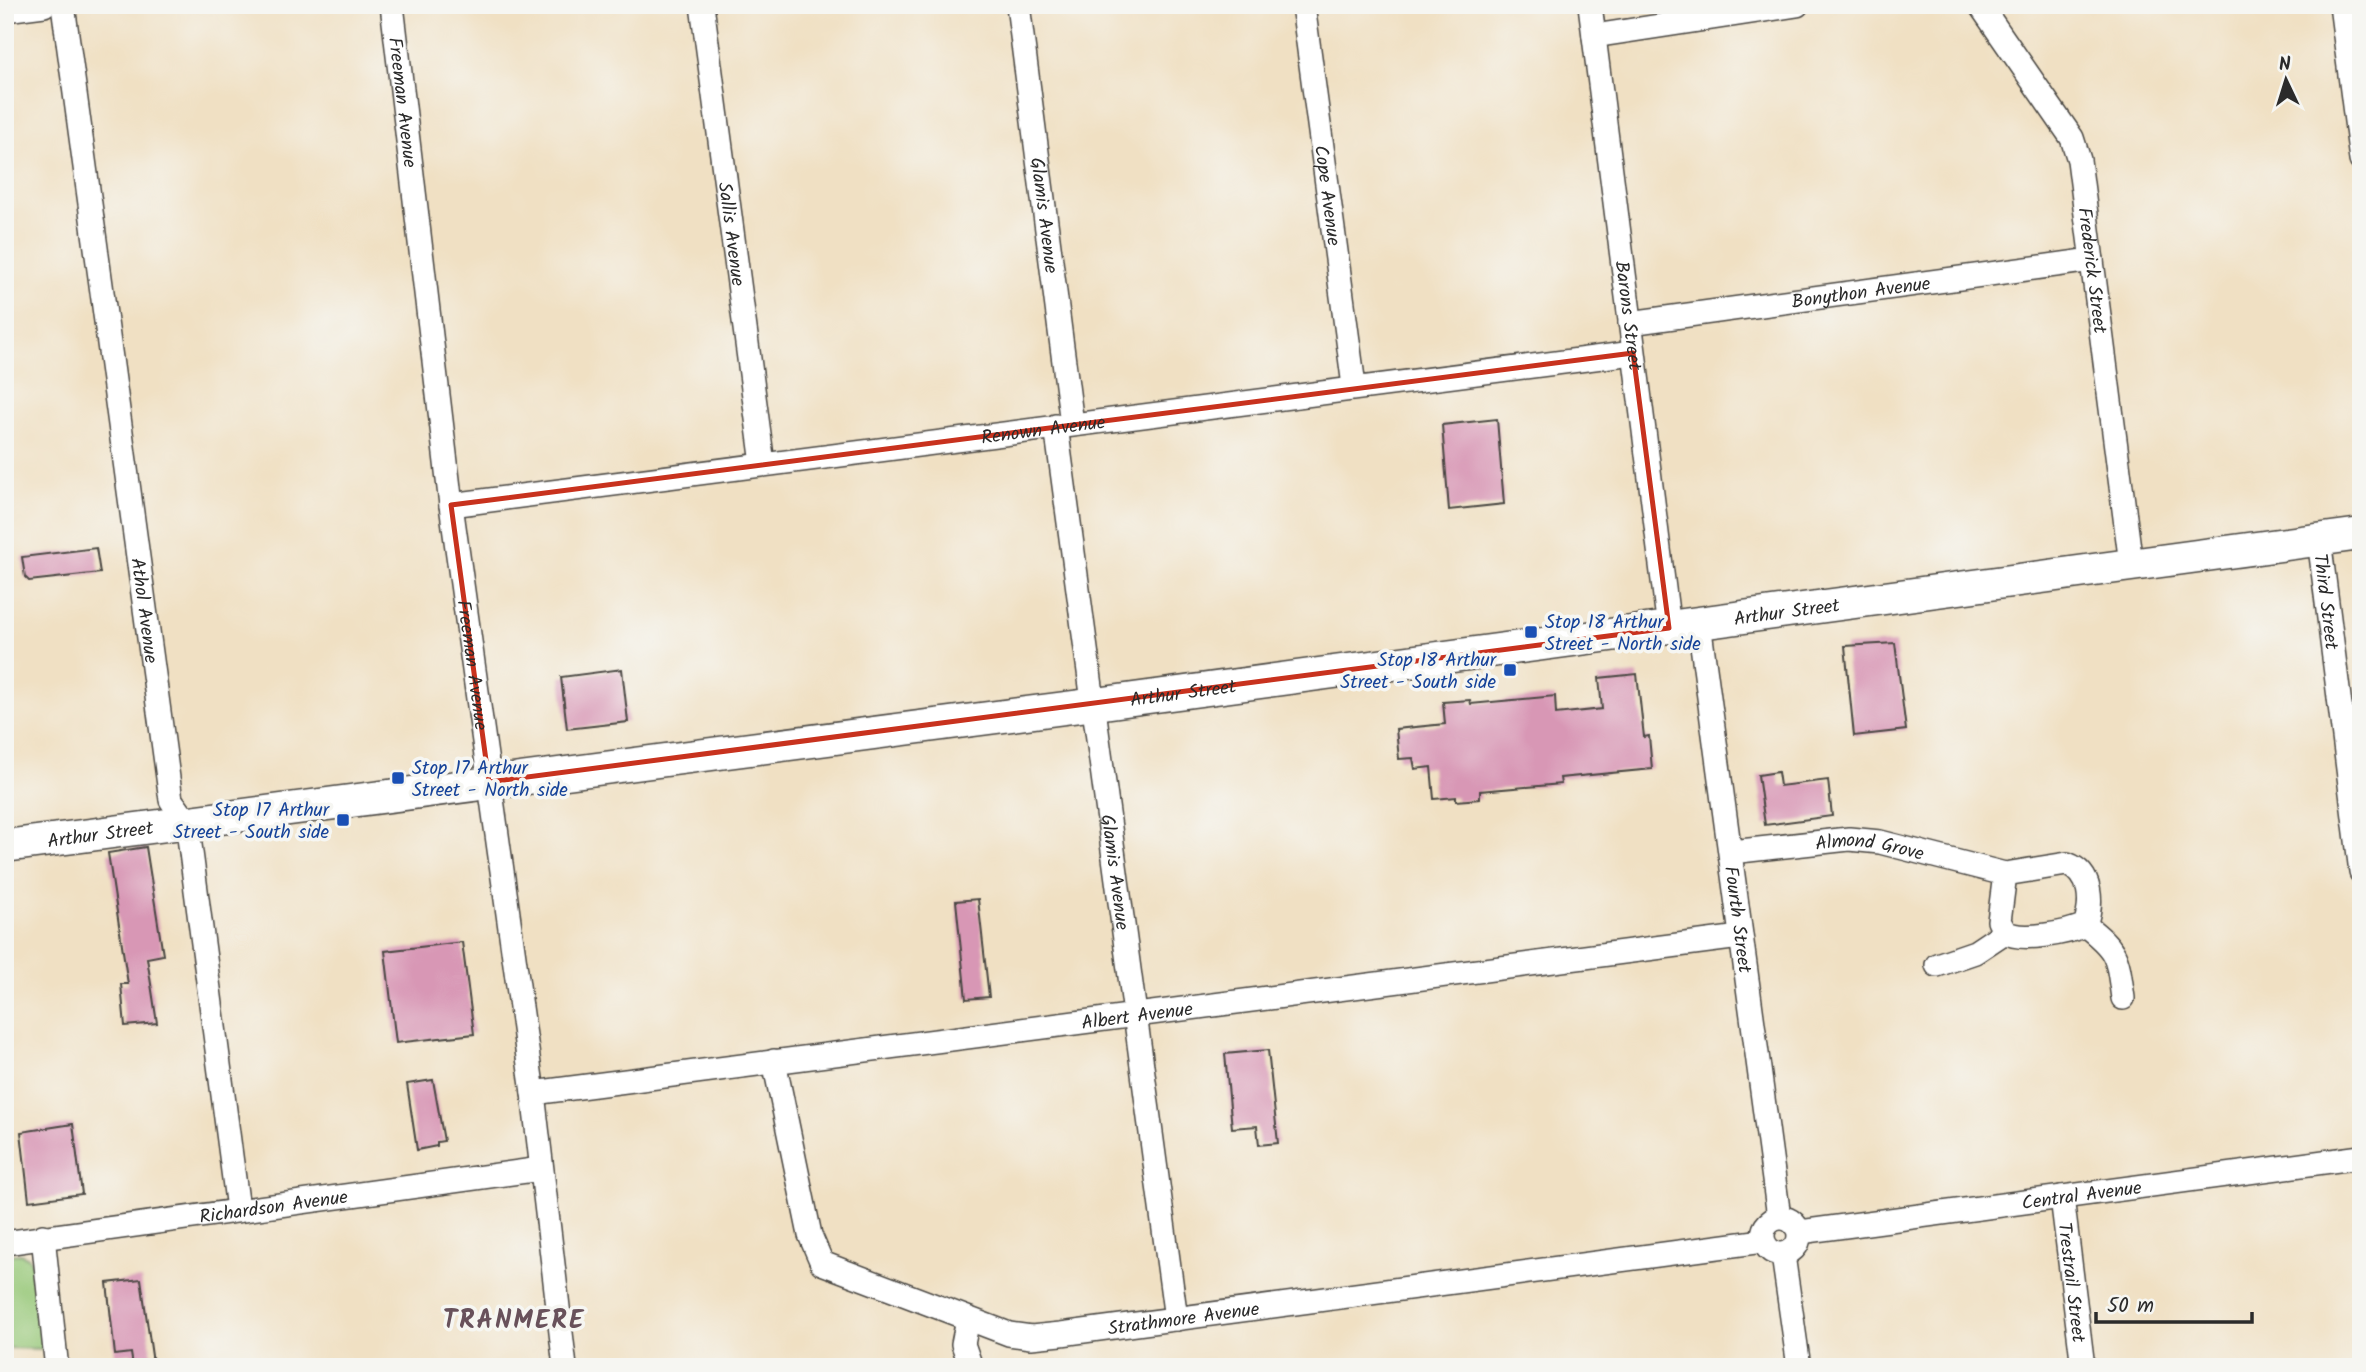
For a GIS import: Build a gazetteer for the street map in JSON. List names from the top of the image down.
{
  "streets": {
    "street": [
      "Freeman Avenue",
      "Cope Avenue",
      "Glamis Avenue",
      "Sallis Avenue",
      "Frederick Street",
      "Bonython Avenue",
      "Barons Street",
      "Renown Avenue",
      "Third Street",
      "Athol Avenue",
      "Arthur Street",
      "Almond Grove",
      "Fourth Street",
      "Albert Avenue",
      "Central Avenue",
      "Richardson Avenue",
      "Trestrail Street",
      "Strathmore Avenue"
    ]
  },
  "crossings": [
    ["Freeman Avenue", "Renown Avenue"],
    ["Freeman Avenue", "Arthur Street"],
    ["Freeman Avenue", "Albert Avenue"],
    ["Freeman Avenue", "Richardson Avenue"],
    ["Cope Avenue", "Renown Avenue"],
    ["Glamis Avenue", "Renown Avenue"],
    ["Glamis Avenue", "Arthur Street"],
    ["Glamis Avenue", "Albert Avenue"],
    ["Glamis Avenue", "Strathmore Avenue"],
    ["Sallis Avenue", "Renown Avenue"],
    ["Frederick Street", "Bonython Avenue"],
    ["Frederick Street", "Arthur Street"],
    ["Bonython Avenue", "Barons Street"],
    ["Barons Street", "Renown Avenue"],
    ["Barons Street", "Arthur Street"],
    ["Barons Street", "Fourth Street"],
    ["Third Street", "Arthur Street"],
    ["Athol Avenue", "Arthur Street"],
    ["Athol Avenue", "Richardson Avenue"],
    ["Arthur Street", "Fourth Street"],
    ["Almond Grove", "Fourth Street"],
    ["Fourth Street", "Albert Avenue"],
    ["Fourth Street", "Central Avenue"],
    ["Fourth Street", "Strathmore Avenue"],
    ["Albert Avenue", "Strathmore Avenue"],
    ["Central Avenue", "Trestrail Street"],
    ["Central Avenue", "Strathmore Avenue"]
  ],
  "districts": ["TRANMERE"],
  "places": {
    "transit": [
      "Stop 18 Arthur Street - North side",
      "Stop 18 Arthur Street - South side",
      "Stop 17 Arthur Street - North side",
      "Stop 17 Arthur Street - South side"
    ]
  },
  "scale_bar": "50 m",
  "north": "top"
}
